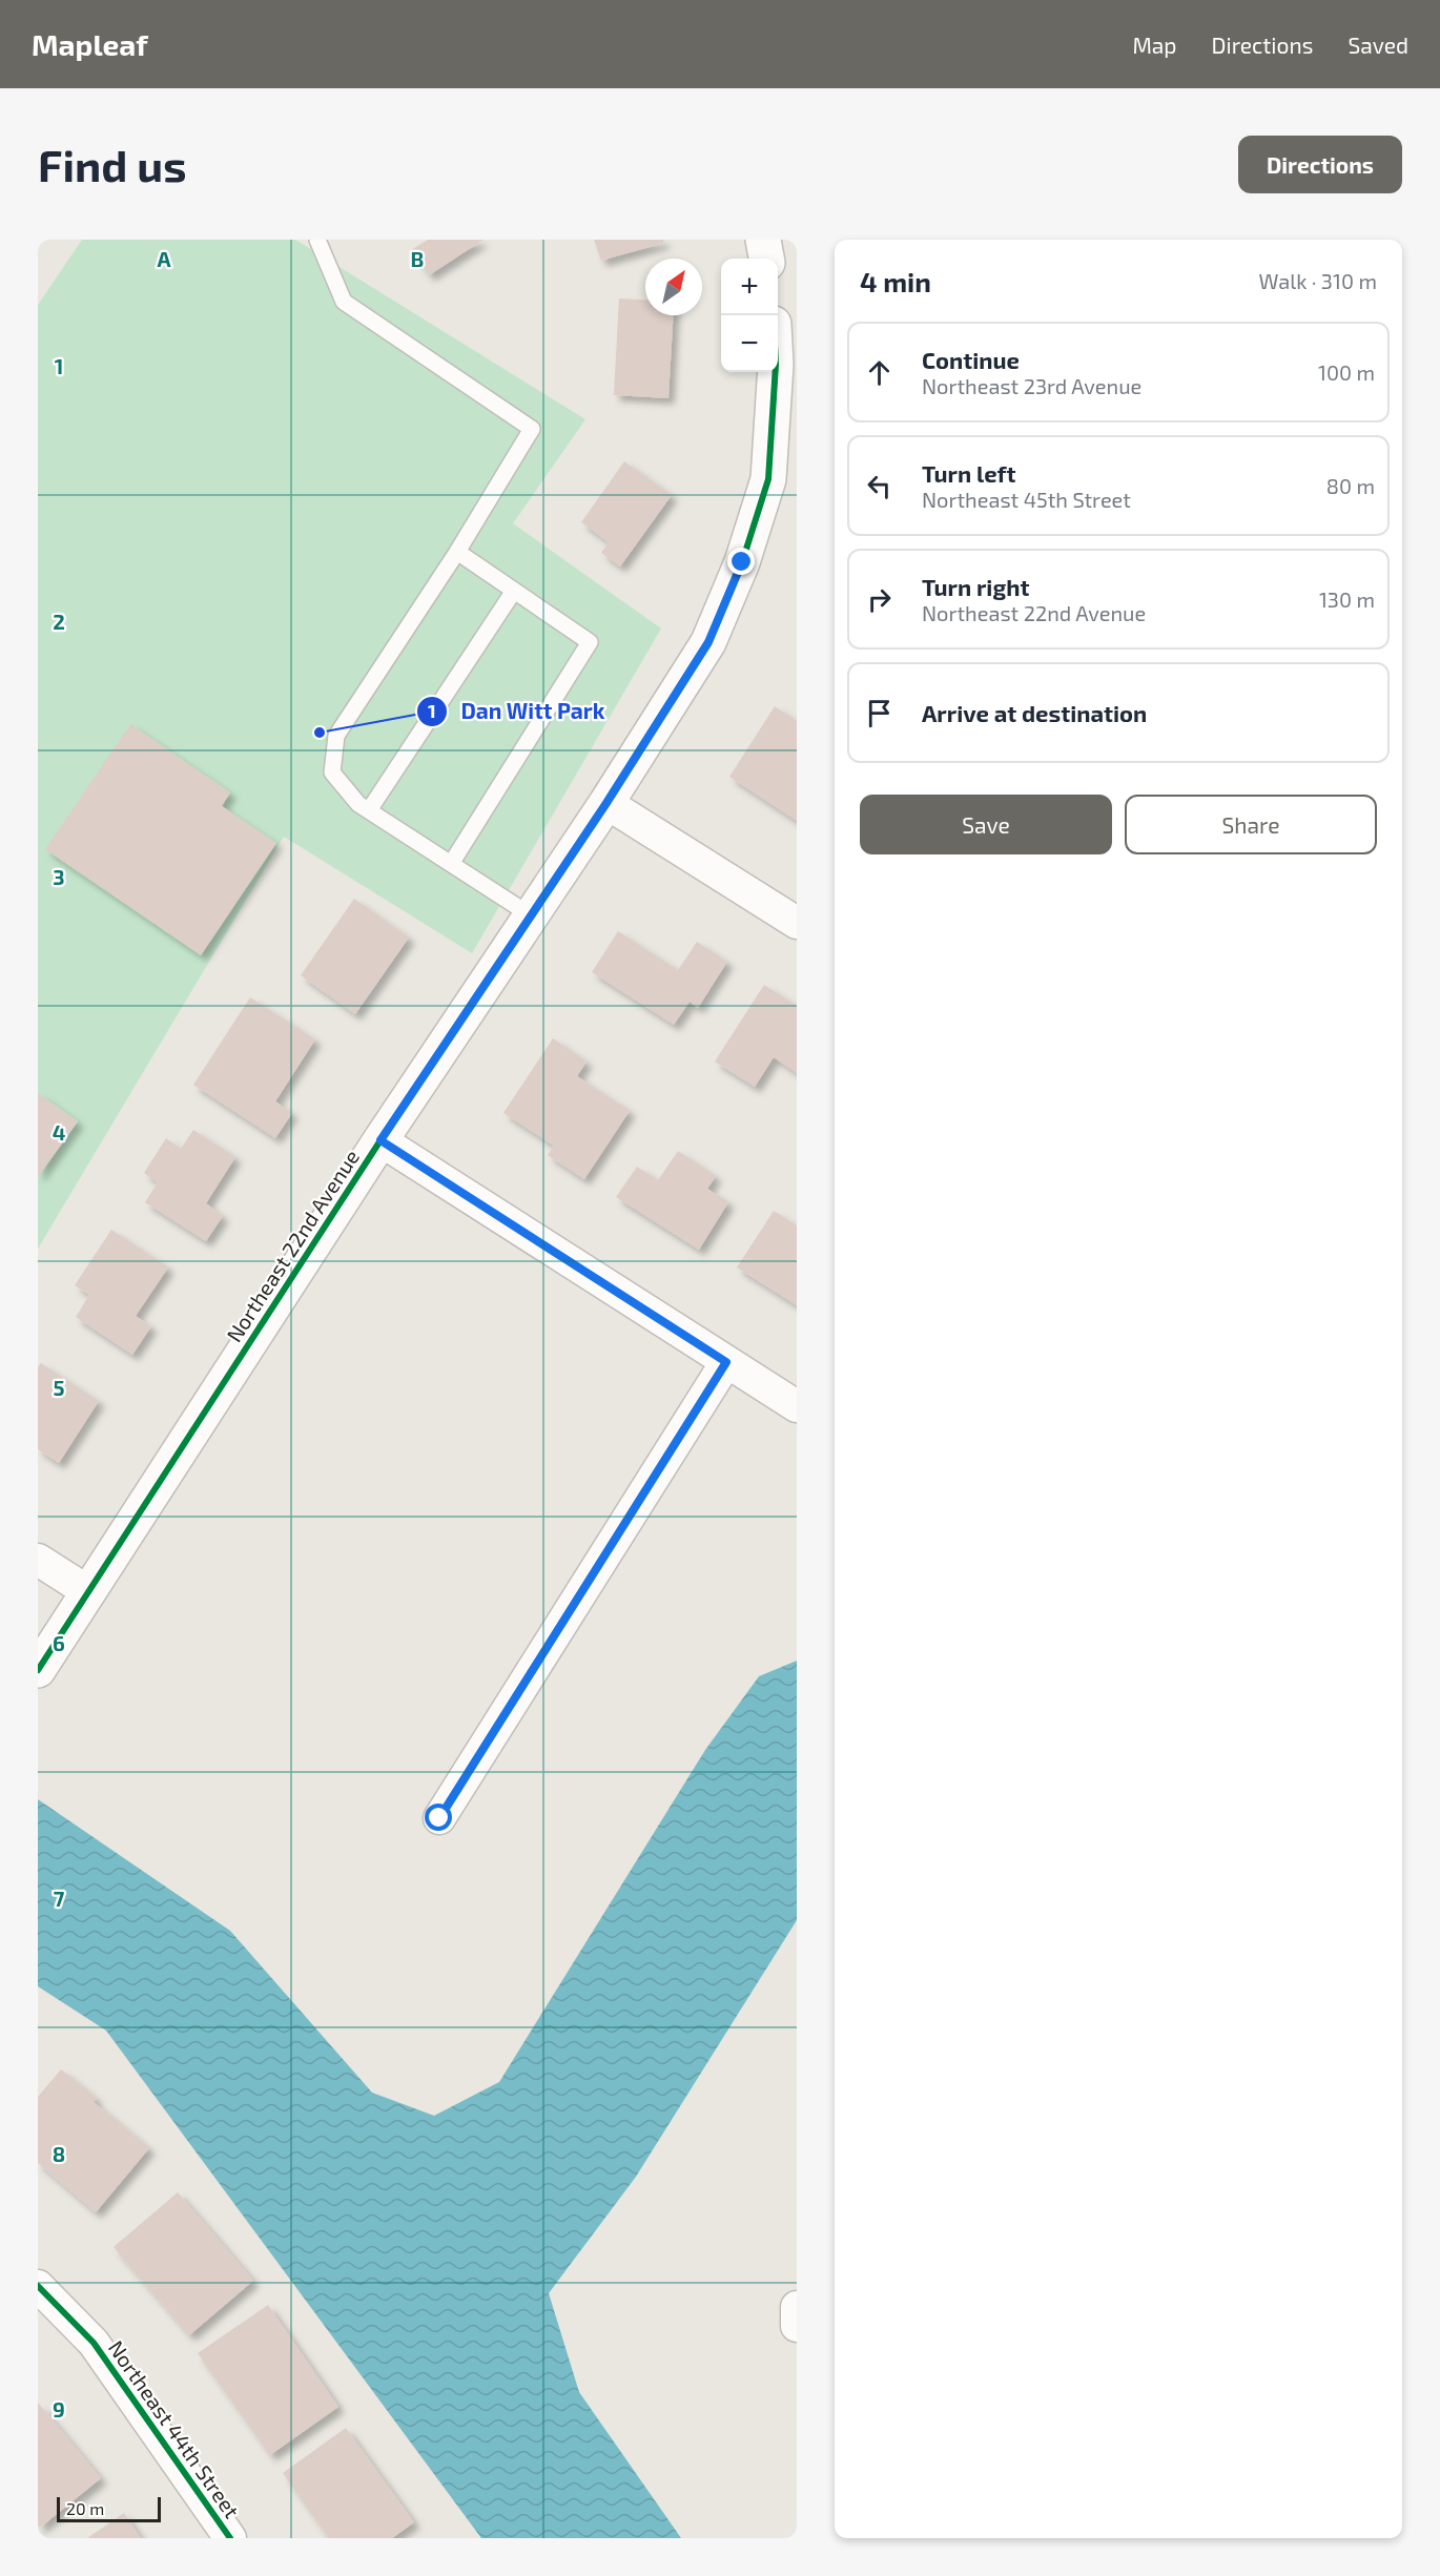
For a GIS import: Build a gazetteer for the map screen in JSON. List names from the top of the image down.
{
  "streets": {
    "street": ["Northeast 22nd Avenue", "Northeast 44th Street"]
  },
  "places": ["Dan Witt Park"],
  "scale_bar": "20 m",
  "north": "top right",
  "page": {
    "header": "Mapleaf",
    "nav": ["Map", "Directions", "Saved"],
    "buttons": [
      "Directions",
      ["Save", "Share"]
    ],
    "title": "Find us",
    "heading": ["4 min", "Walk · 310 m"],
    "map_buttons": ["+", "−"],
    "list": [
      ["Continue", "Northeast 23rd Avenue", "100 m"],
      ["Turn left", "Northeast 45th Street", "80 m"],
      ["Turn right", "Northeast 22nd Avenue", "130 m"],
      "Arrive at destination"
    ],
    "scale": "20 m"
  },
  "grid": {
    "columns": ["A", "B"],
    "rows": [
      "1",
      "2",
      "3",
      "4",
      "5",
      "6",
      "7",
      "8",
      "9"
    ]
  }
}
